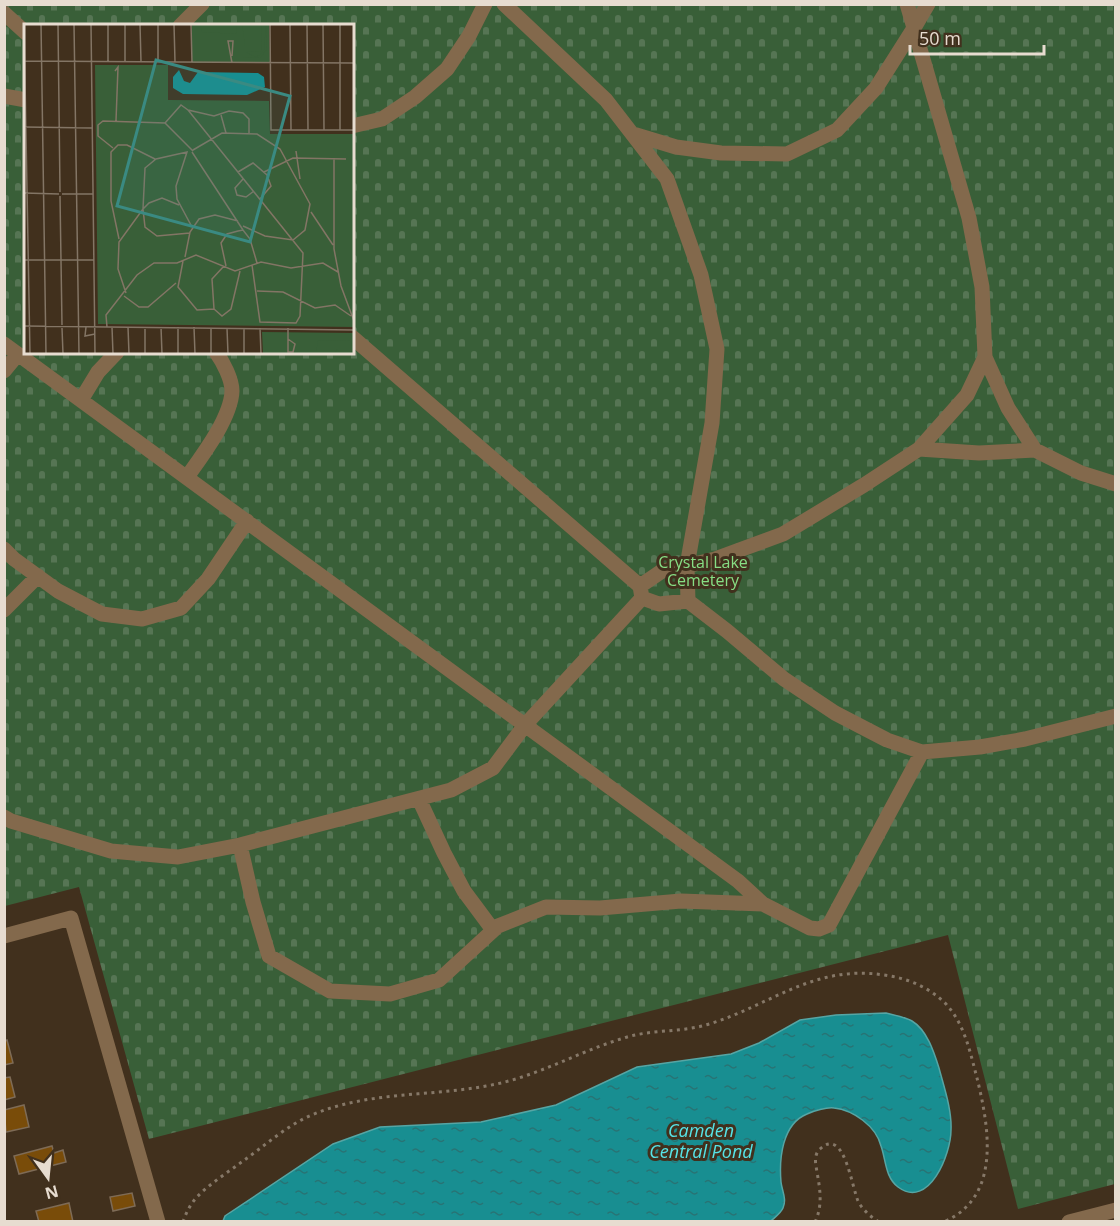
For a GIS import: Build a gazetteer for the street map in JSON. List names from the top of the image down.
{
  "water": ["Camden Central Pond"],
  "parks": ["Crystal Lake Cemetery"],
  "scale_bar": "50 m",
  "north": "bottom"
}
